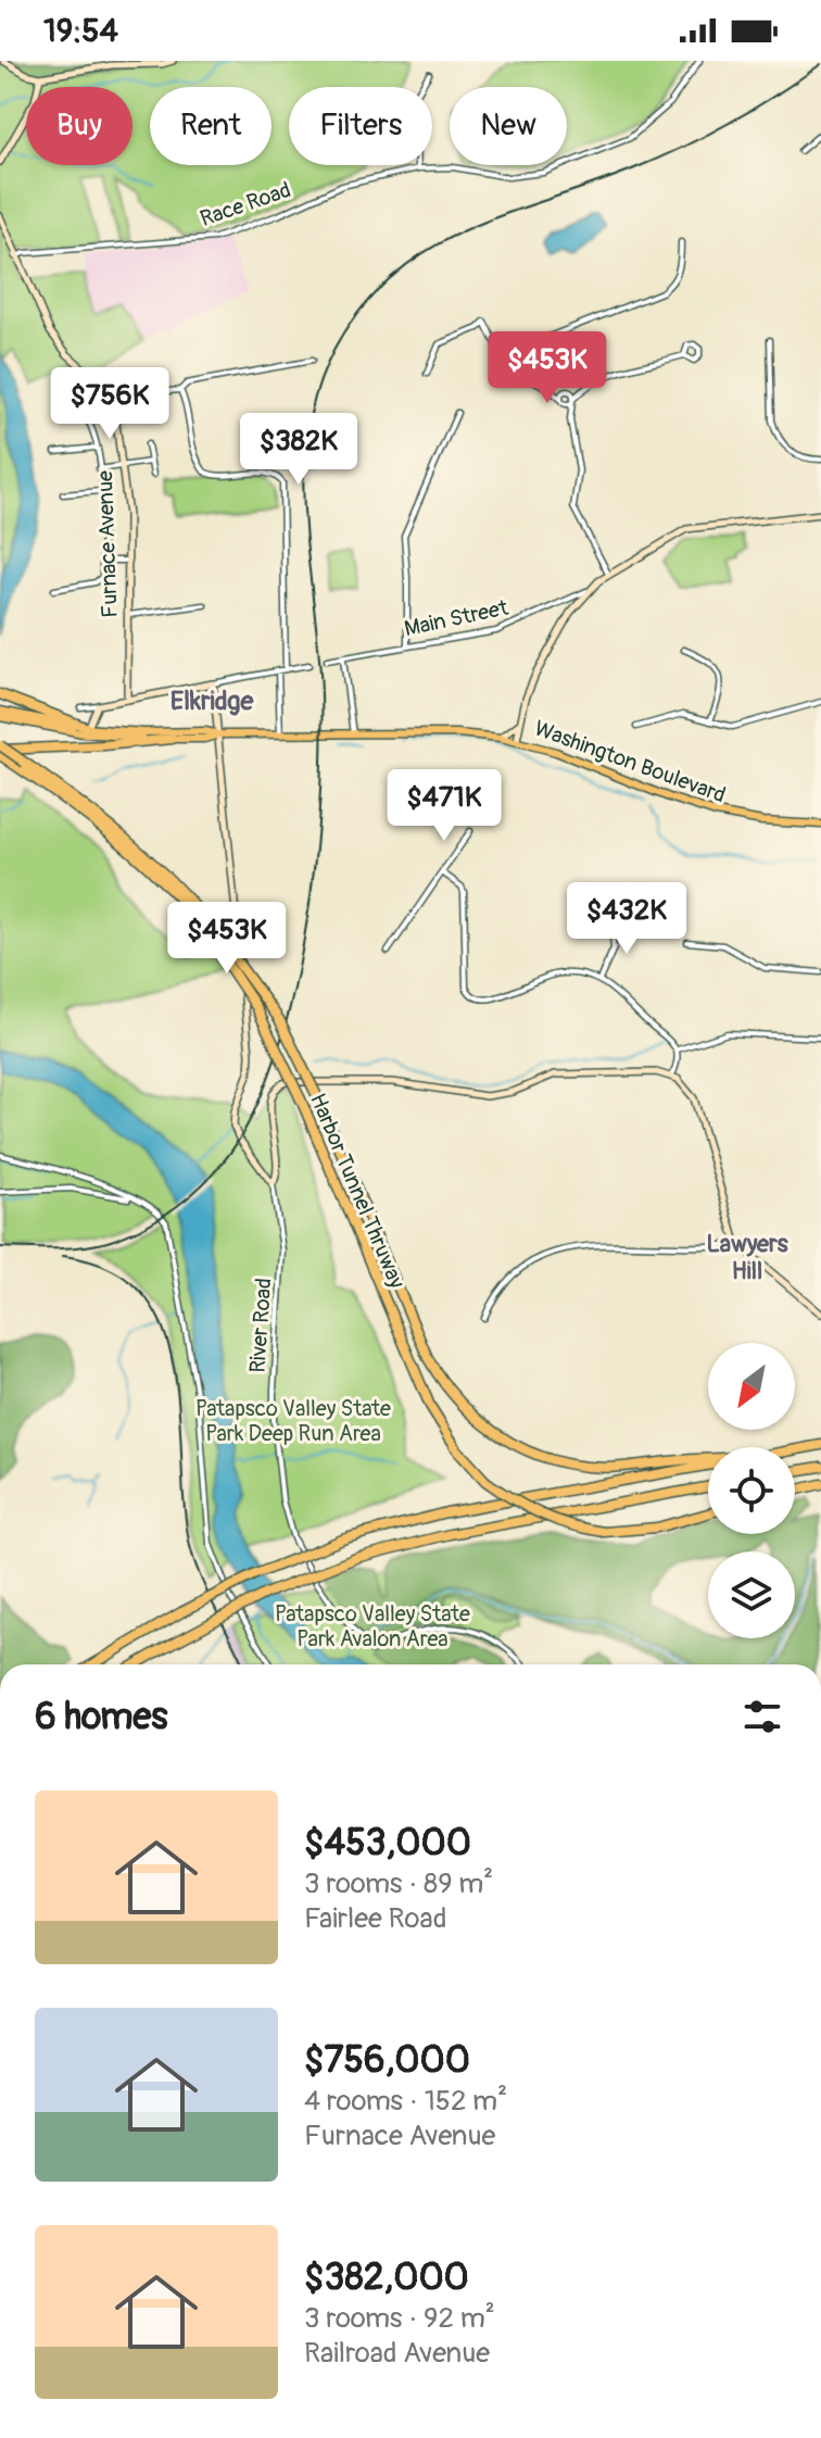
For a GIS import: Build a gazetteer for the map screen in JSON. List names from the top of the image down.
{
  "streets": {
    "highway": ["Harbor Tunnel Thruway"],
    "main road": ["Washington Boulevard"],
    "street": [
      "Race Road",
      "Furnace Avenue",
      "Main Street",
      "River Road"
    ]
  },
  "districts": ["Elkridge", "Lawyers Hill"],
  "parks": ["Patapsco Valley State Park Deep Run Area", "Patapsco Valley State Park Avalon Area"],
  "north": "bottom left",
  "page": {
    "status": "19:54",
    "chip": [
      "Buy",
      "Rent",
      "Filters",
      "New"
    ],
    "price": [
      "$453K",
      "$756K",
      "$382K",
      "$471K",
      "$432K",
      "$453K"
    ],
    "heading": "6 homes",
    "list": [
      {
        "name": "$453,000",
        "note": "3 rooms · 89 m² · Fairlee Road"
      },
      {
        "name": "$756,000",
        "note": "4 rooms · 152 m² · Furnace Avenue"
      },
      {
        "name": "$382,000",
        "note": "3 rooms · 92 m² · Railroad Avenue"
      }
    ]
  }
}
